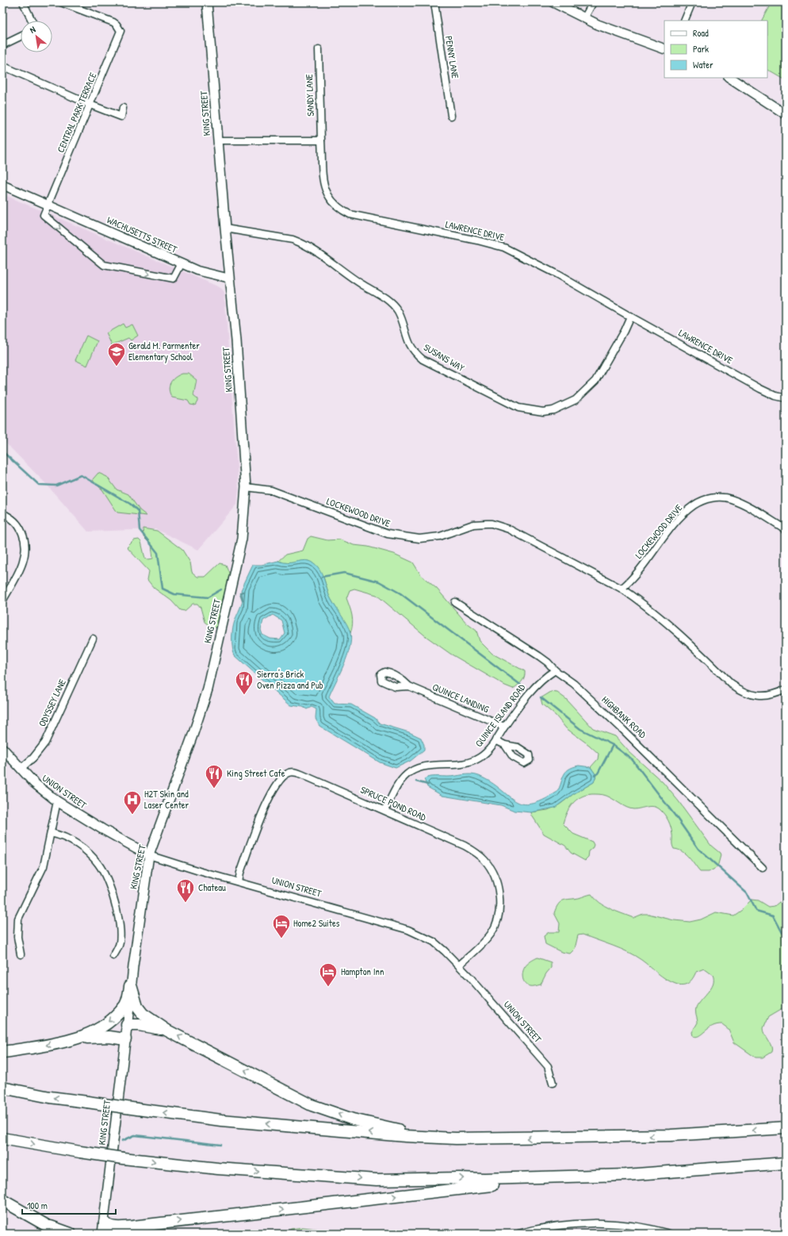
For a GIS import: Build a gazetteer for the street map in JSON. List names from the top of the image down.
{
  "streets": {
    "main road": ["KING STREET", "UNION STREET"],
    "street": [
      "PENNY LANE",
      "SANDY LANE",
      "CENTRAL PARK TERRACE",
      "LAWRENCE DRIVE",
      "WACHUSETTS STREET",
      "SUSANS WAY",
      "LOCKEWOOD DRIVE",
      "QUINCE LANDING",
      "ODYSSEY LANE",
      "QUINCE ISLAND ROAD",
      "HIGHBANK ROAD",
      "SPRUCE POND ROAD"
    ]
  },
  "crossings": [
    ["SANDY LANE", "LAWRENCE DRIVE"],
    ["CENTRAL PARK TERRACE", "WACHUSETTS STREET"],
    ["KING STREET", "WACHUSETTS STREET"],
    ["KING STREET", "SUSANS WAY"],
    ["KING STREET", "LOCKEWOOD DRIVE"],
    ["KING STREET", "UNION STREET"],
    ["LAWRENCE DRIVE", "SUSANS WAY"],
    ["QUINCE LANDING", "QUINCE ISLAND ROAD"],
    ["ODYSSEY LANE", "UNION STREET"],
    ["QUINCE ISLAND ROAD", "HIGHBANK ROAD"],
    ["QUINCE ISLAND ROAD", "SPRUCE POND ROAD"],
    ["UNION STREET", "SPRUCE POND ROAD"]
  ],
  "places": {
    "school or university": ["Gerald M. Parmenter Elementary School"],
    "restaurant": ["Sierra's Brick Oven Pizza and Pub", "King Street Cafe", "Chateau"],
    "hospital": ["H2T Skin and Laser Center"],
    "hotel": ["Home2 Suites", "Hampton Inn"]
  },
  "legend": ["Road", "Park", "Water"],
  "scale_bar": "100 m",
  "north": "top left"
}
